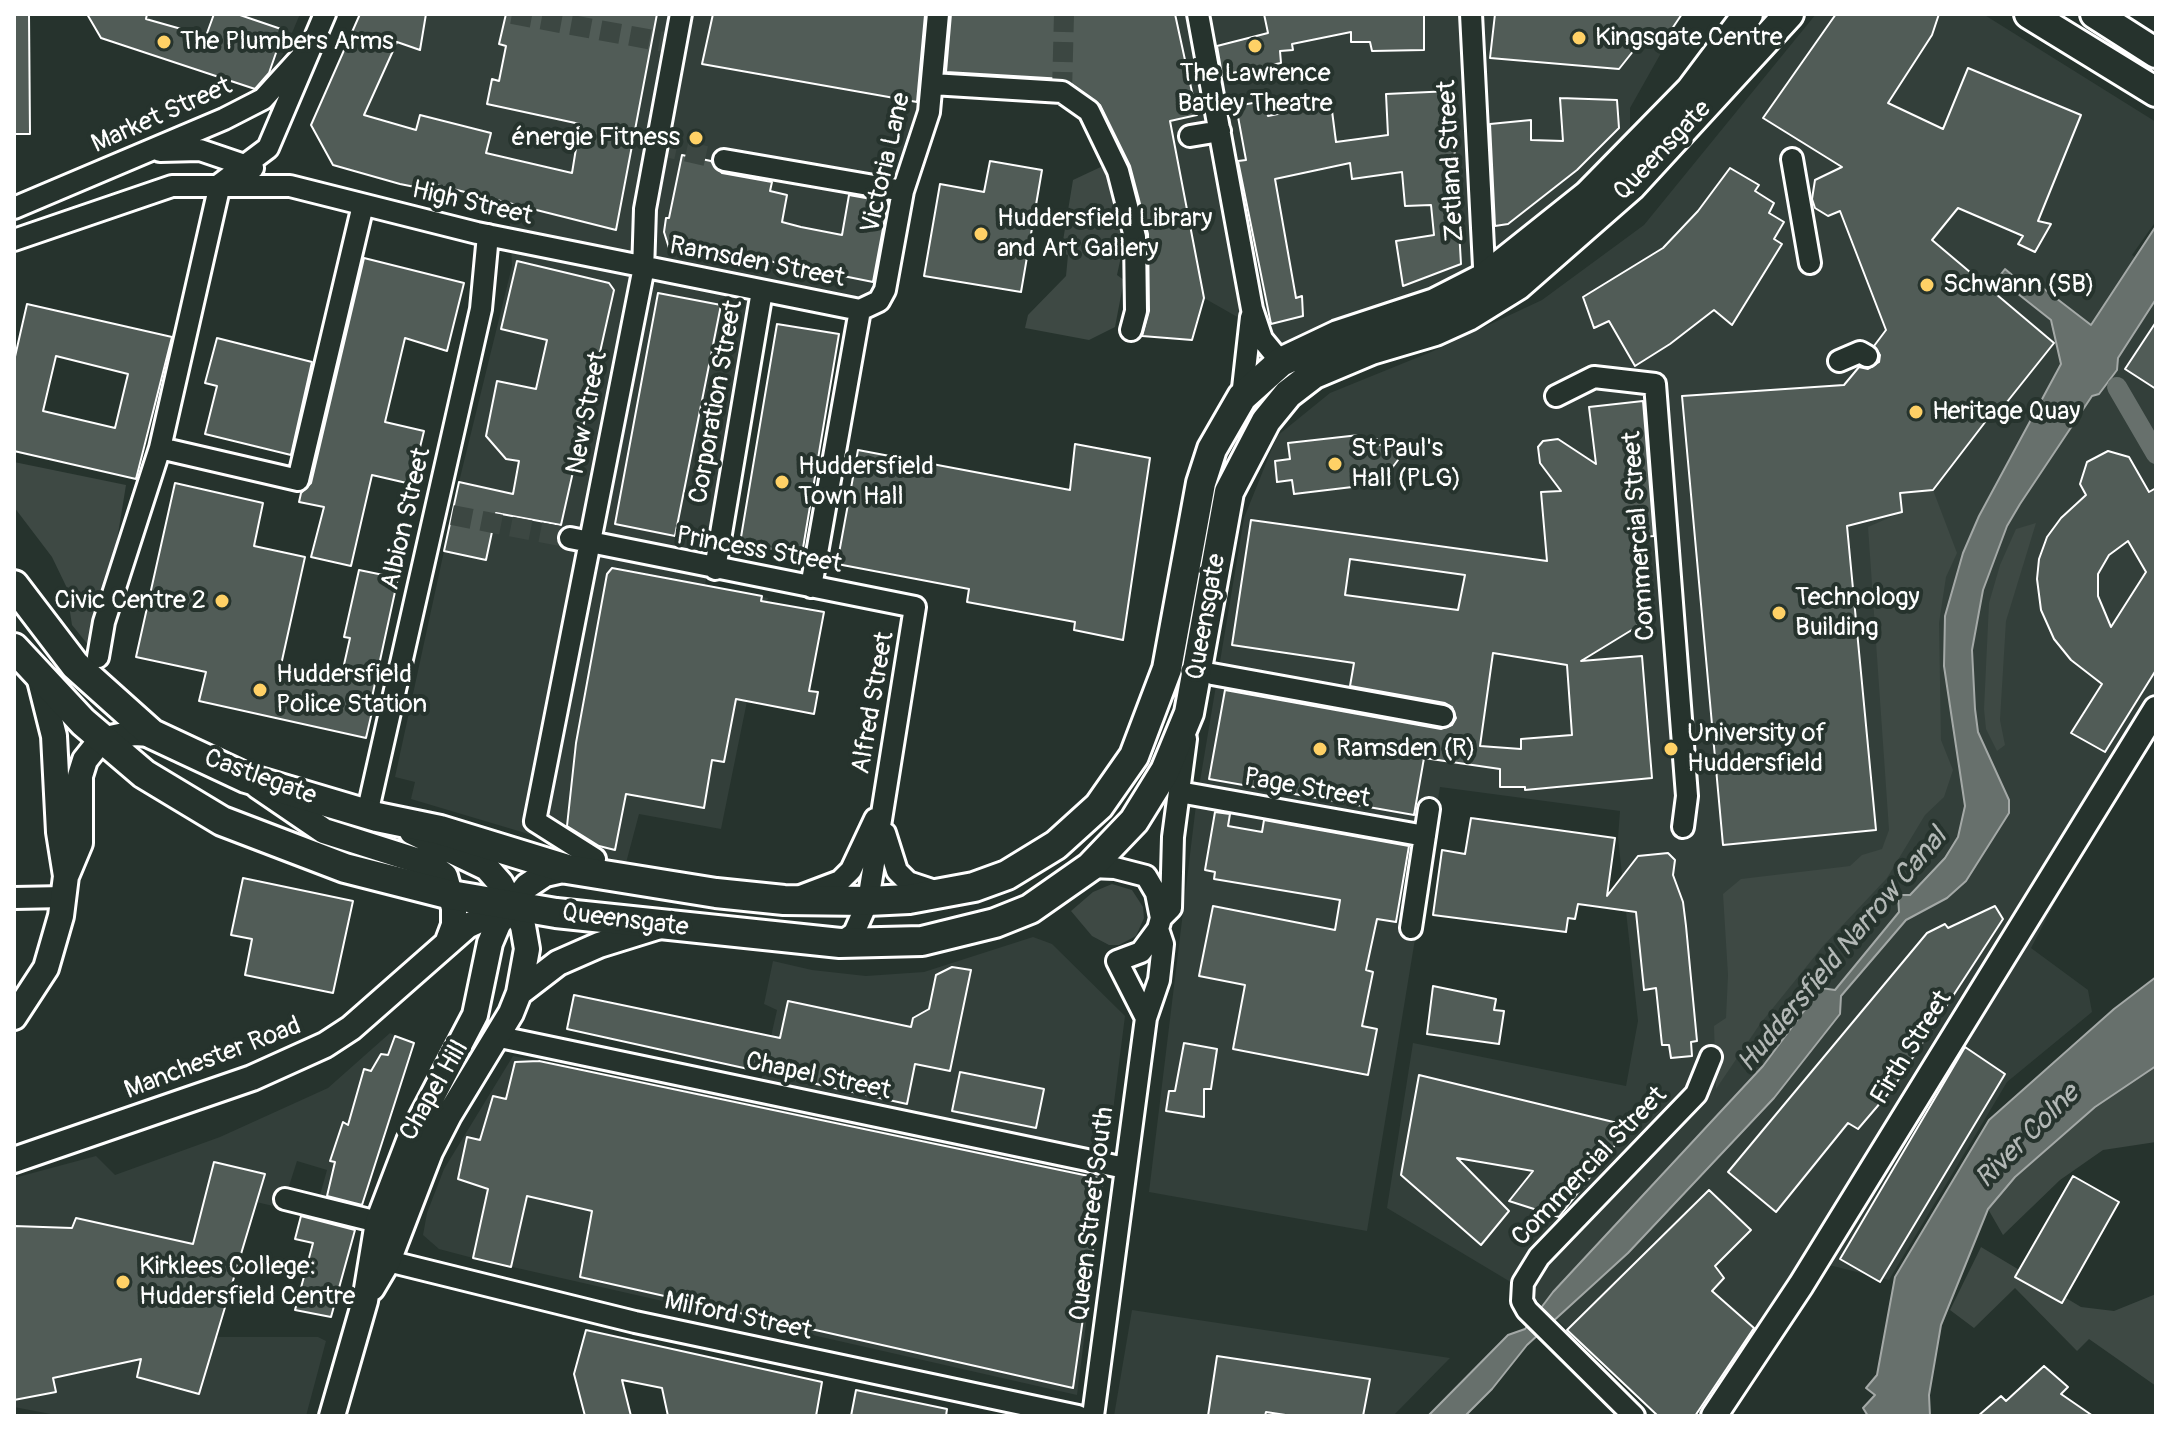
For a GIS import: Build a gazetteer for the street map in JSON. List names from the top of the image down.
{
  "streets": {
    "highway": ["Queensgate", "Castlegate"],
    "main road": ["Firth Street", "Manchester Road", "Chapel Hill"],
    "street": [
      "Market Street",
      "Zetland Street",
      "Victoria Lane",
      "High Street",
      "Ramsden Street",
      "Corporation Street",
      "New Street",
      "Albion Street",
      "Commercial Street",
      "Princess Street",
      "Alfred Street",
      "Page Street",
      "Chapel Street",
      "Queen Street South",
      "Milford Street"
    ]
  },
  "crossings": [
    ["Market Street", "High Street"],
    ["Queensgate", "Zetland Street"],
    ["Queensgate", "Alfred Street"],
    ["Queensgate", "Castlegate"],
    ["Queensgate", "Chapel Hill"],
    ["Queensgate", "Queen Street South"],
    ["Victoria Lane", "Ramsden Street"],
    ["High Street", "Ramsden Street"],
    ["High Street", "New Street"],
    ["High Street", "Albion Street"],
    ["Ramsden Street", "Corporation Street"],
    ["Ramsden Street", "New Street"],
    ["Corporation Street", "Princess Street"],
    ["New Street", "Princess Street"],
    ["New Street", "Castlegate"],
    ["Albion Street", "Castlegate"],
    ["Albion Street", "Chapel Hill"],
    ["Princess Street", "Alfred Street"],
    ["Castlegate", "Manchester Road"],
    ["Castlegate", "Chapel Hill"],
    ["Page Street", "Queen Street South"],
    ["Chapel Street", "Chapel Hill"],
    ["Chapel Street", "Queen Street South"],
    ["Chapel Hill", "Milford Street"]
  ],
  "water": ["Huddersfield Narrow Canal", "River Colne"],
  "places": [
    "Kingsgate Centre",
    "The Plumbers Arms",
    "The Lawrence Batley Theatre",
    "énergie Fitness",
    "Huddersfield Library and Art Gallery",
    "Schwann (SB)",
    "Heritage Quay",
    "St Paul's Hall (PLG)",
    "Huddersfield Town Hall",
    "Civic Centre 2",
    "Technology Building",
    "Huddersfield Police Station",
    "Ramsden (R)",
    "University of Huddersfield",
    "Kirklees College: Huddersfield Centre"
  ]
}
